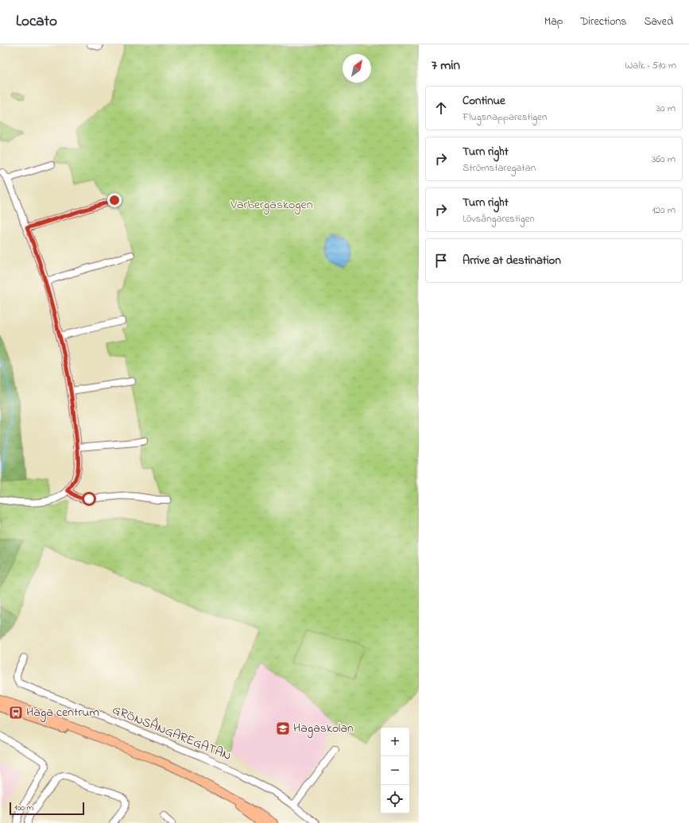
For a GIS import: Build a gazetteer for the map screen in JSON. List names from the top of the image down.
{
  "streets": {
    "street": ["GRÖNSÅNGAREGATAN"]
  },
  "parks": ["Varbergaskogen"],
  "places": {
    "bus stop": ["Haga centrum"],
    "school or university": ["Hagaskolan"]
  },
  "scale_bar": "100 m",
  "north": "top right",
  "page": {
    "header": "Locato",
    "nav": ["Map", "Directions", "Saved"],
    "heading": ["7 min", "Walk · 510 m"],
    "list": [
      ["Continue", "Flugsnapparestigen", "30 m"],
      ["Turn right", "Strömstaregatan", "360 m"],
      ["Turn right", "Lövsångarestigen", "120 m"],
      "Arrive at destination"
    ],
    "map_buttons": ["+", "−"],
    "scale": "100 m"
  }
}
